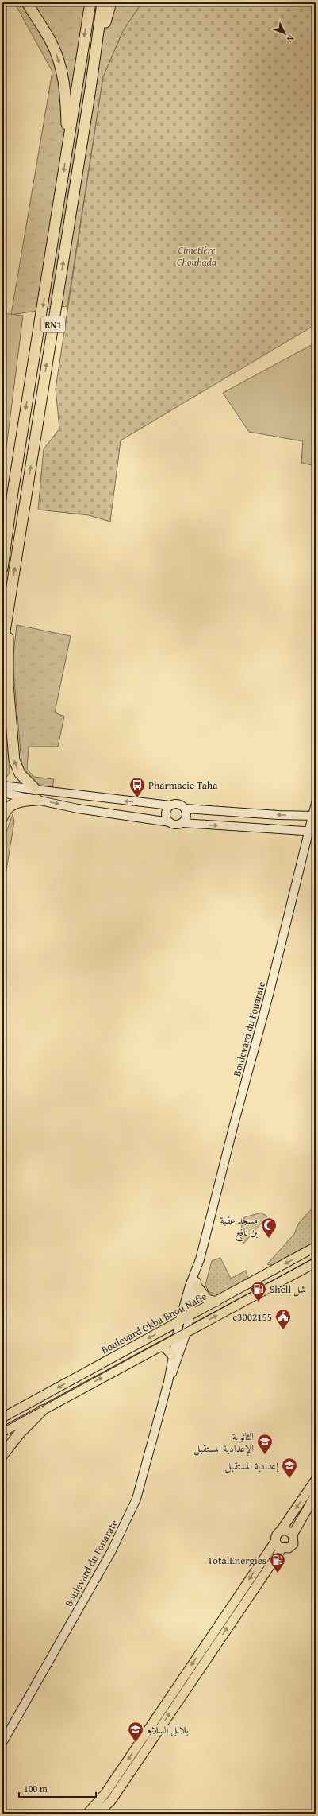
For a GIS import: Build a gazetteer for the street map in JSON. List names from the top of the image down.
{
  "streets": {
    "highway": ["RN1"],
    "main road": ["Boulevard Okba Bnou Nafie"],
    "street": ["Boulevard du Fouarate"]
  },
  "crossings": [
    ["Boulevard du Fouarate", "Boulevard Okba Bnou Nafie"]
  ],
  "parks": ["Cimetière Chouhada"],
  "places": {
    "bus stop": ["Pharmacie Taha"],
    "mosque": ["مسجد عقبة بن نافع"],
    "fuel station": ["Shell شل", "TotalEnergies"],
    "public building": ["c3002155"],
    "school or university": ["الثانوية الإعدادية المستقبل", "إعدادية المستقبل", "بلابل السلام"]
  },
  "scale_bar": "100 m",
  "north": "bottom right"
}
